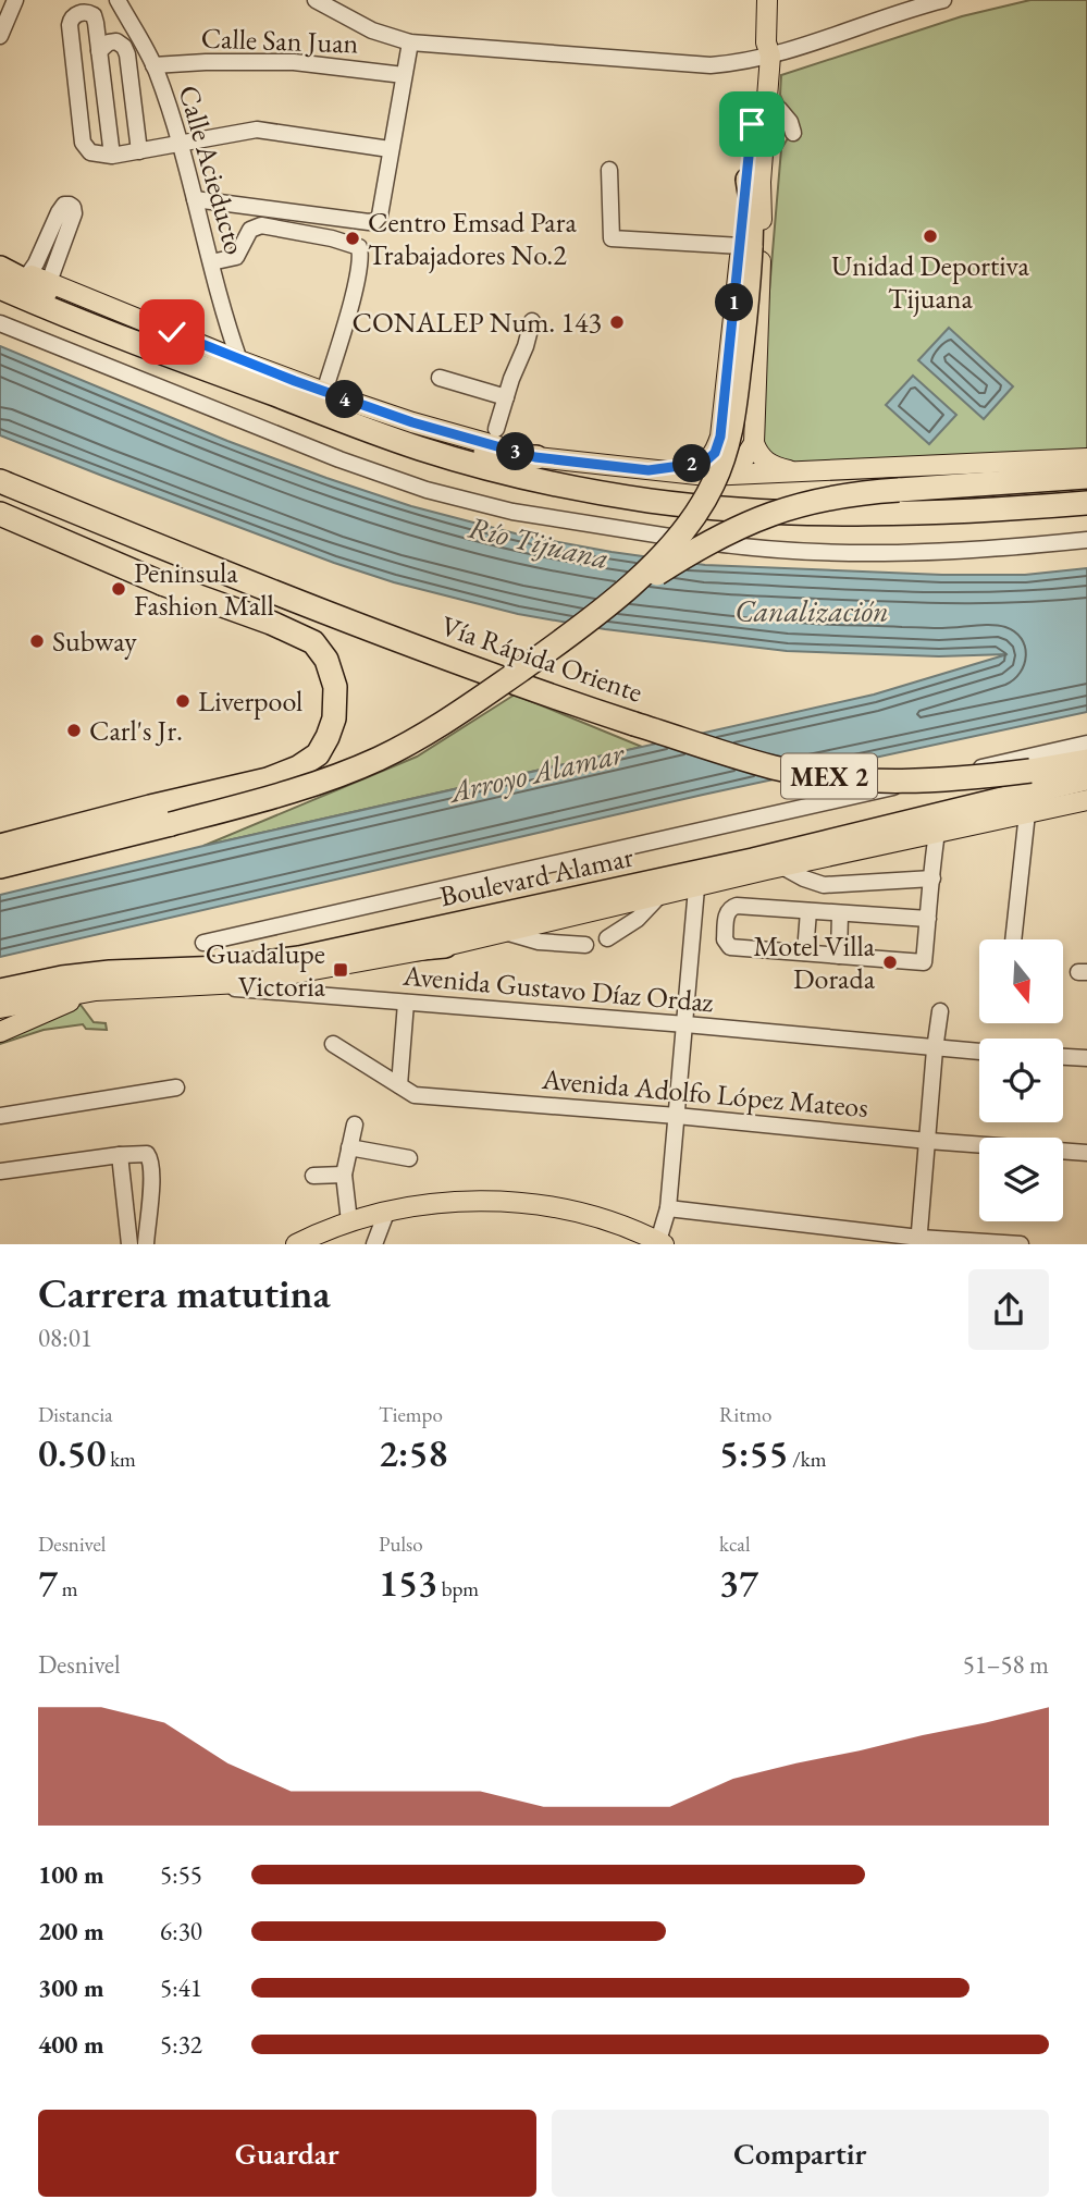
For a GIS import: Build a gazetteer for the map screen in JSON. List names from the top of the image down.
{
  "streets": {
    "highway": ["Vía Rápida Oriente", "MEX 2", "Boulevard Alamar"],
    "street": [
      "Calle San Juan",
      "Calle Acieducto",
      "Avenida Gustavo Díaz Ordaz",
      "Avenida Adolfo López Mateos"
    ]
  },
  "crossings": [
    ["Calle San Juan", "Calle Acieducto"],
    ["Vía Rápida Oriente", "Boulevard Alamar"]
  ],
  "water": ["Río Tijuana", "Canalización", "Arroyo Alamar"],
  "places": {
    "other": [
      "Unidad Deportiva Tijuana",
      "Centro Emsad Para Trabajadores No.2",
      "CONALEP Num. 143",
      "Peninsula Fashion Mall",
      "Subway",
      "Liverpool",
      "Carl's Jr.",
      "Motel Villa Dorada"
    ],
    "transit": ["Guadalupe Victoria"]
  },
  "north": "bottom",
  "page": {
    "pins": [
      "1",
      "4",
      "3",
      "2"
    ],
    "heading": ["Carrera matutina", "08:01"],
    "stats": [
      ["Distancia", "0.50 km"],
      ["Tiempo", "2:58"],
      ["Ritmo", "5:55 /km"],
      ["Desnivel", "7 m"],
      ["Pulso", "153 bpm"],
      ["kcal", "37"]
    ],
    "chart": ["Desnivel", "51–58 m"],
    "list": [
      {
        "name": "100 m",
        "note": "5:55"
      },
      {
        "name": "200 m",
        "note": "6:30"
      },
      {
        "name": "300 m",
        "note": "5:41"
      },
      {
        "name": "400 m",
        "note": "5:32"
      }
    ],
    "buttons": ["Guardar", "Compartir"]
  }
}
